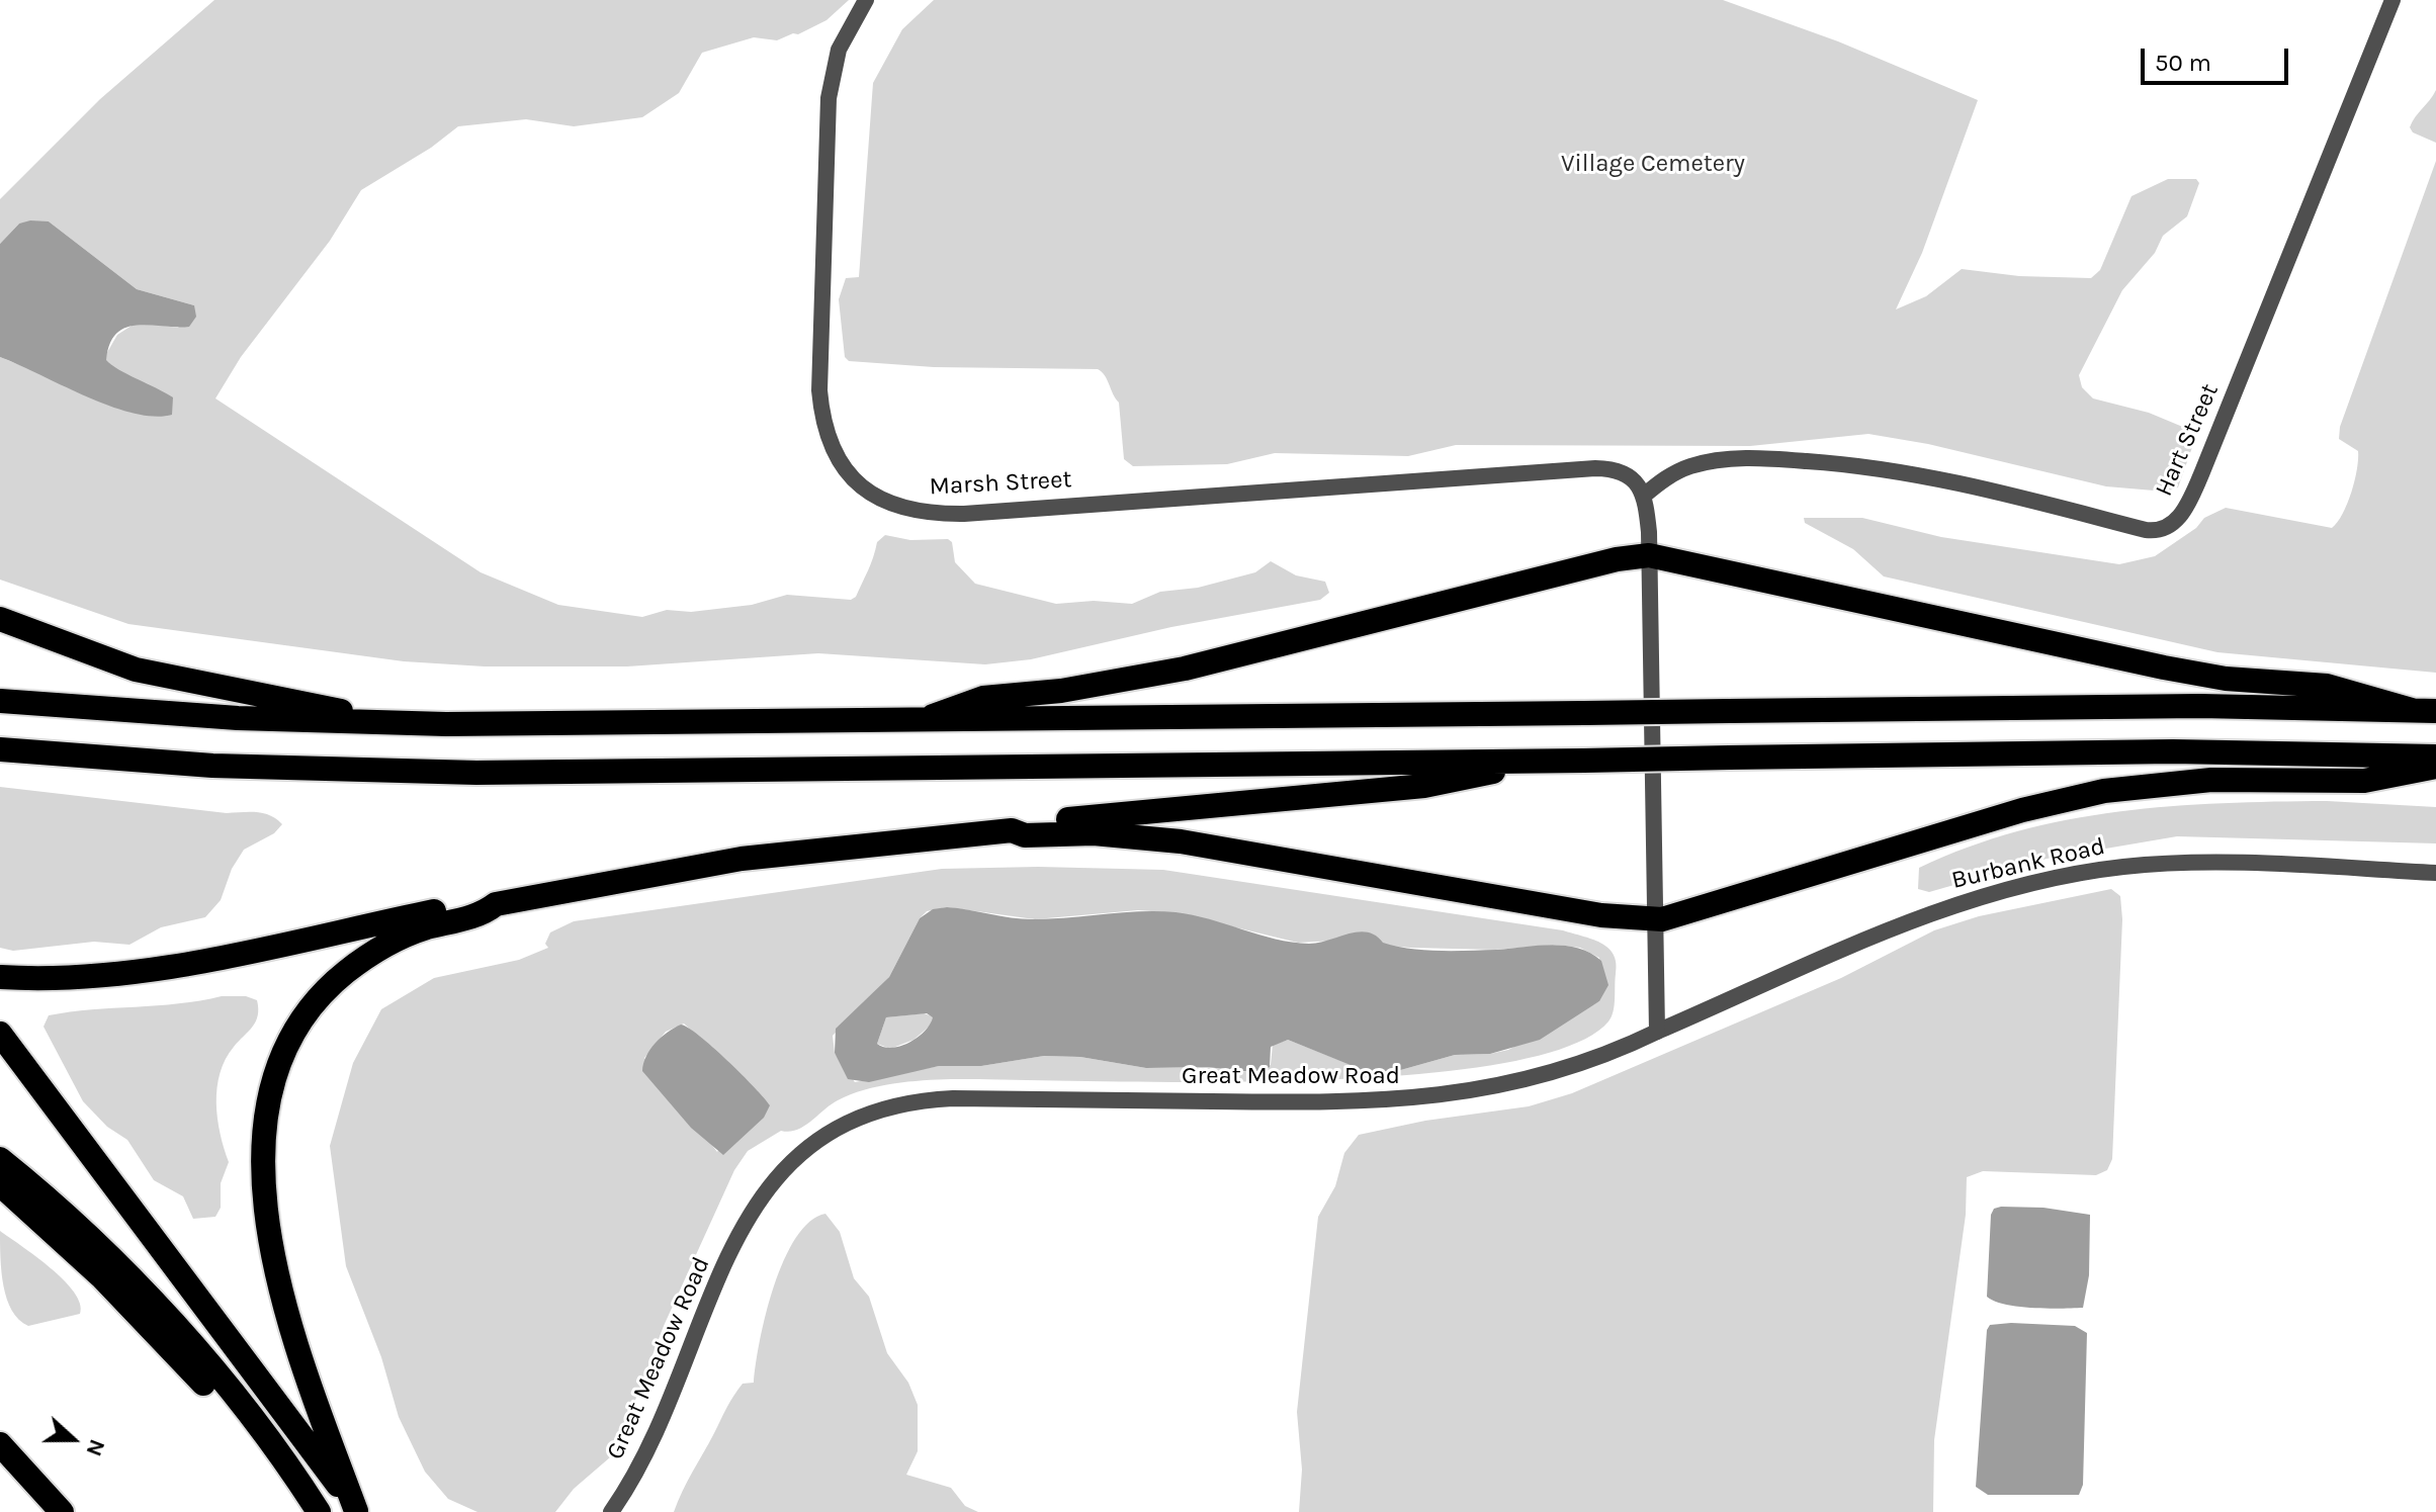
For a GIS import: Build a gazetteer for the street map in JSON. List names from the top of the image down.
{
  "streets": {
    "street": [
      "Hart Street",
      "Marsh Street",
      "Burbank Road",
      "Great Meadow Road"
    ]
  },
  "crossings": [
    ["Hart Street", "Marsh Street"],
    ["Burbank Road", "Great Meadow Road"]
  ],
  "parks": ["Village Cemetery"],
  "scale_bar": "50 m",
  "north": "right"
}
